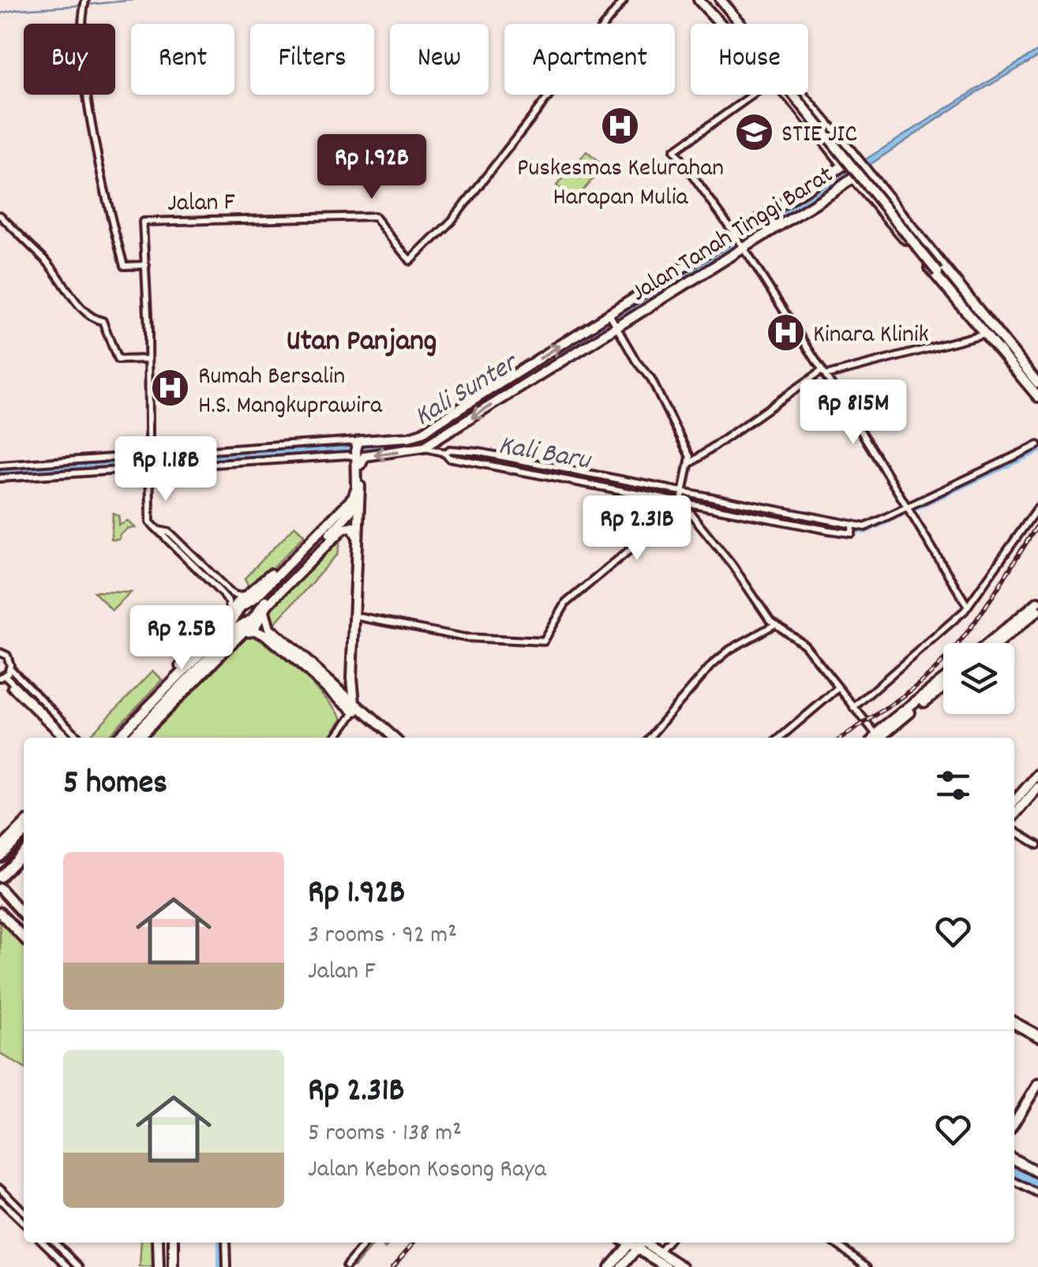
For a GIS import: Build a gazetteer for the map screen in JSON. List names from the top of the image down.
{
  "streets": {
    "main road": ["Jalan Tanah Tinggi Barat"],
    "street": ["Jalan F"]
  },
  "districts": ["Utan Panjang"],
  "water": ["Kali Sunter", "Kali Baru"],
  "places": {
    "hospital": ["Puskesmas Kelurahan Harapan Mulia", "Kinara Klinik", "Rumah Bersalin H.S. Mangkuprawira"],
    "school or university": ["STIE JIC"]
  },
  "page": {
    "chip": [
      "Buy",
      "Rent",
      "Filters",
      "New",
      "Apartment",
      "House"
    ],
    "price": [
      "Rp 1.92B",
      "Rp 815M",
      "Rp 1.18B",
      "Rp 2.31B",
      "Rp 2.5B"
    ],
    "heading": "5 homes",
    "list": [
      {
        "name": "Rp 1.92B",
        "note": "3 rooms · 92 m² · Jalan F"
      },
      {
        "name": "Rp 2.31B",
        "note": "5 rooms · 138 m² · Jalan Kebon Kosong Raya"
      }
    ]
  }
}
